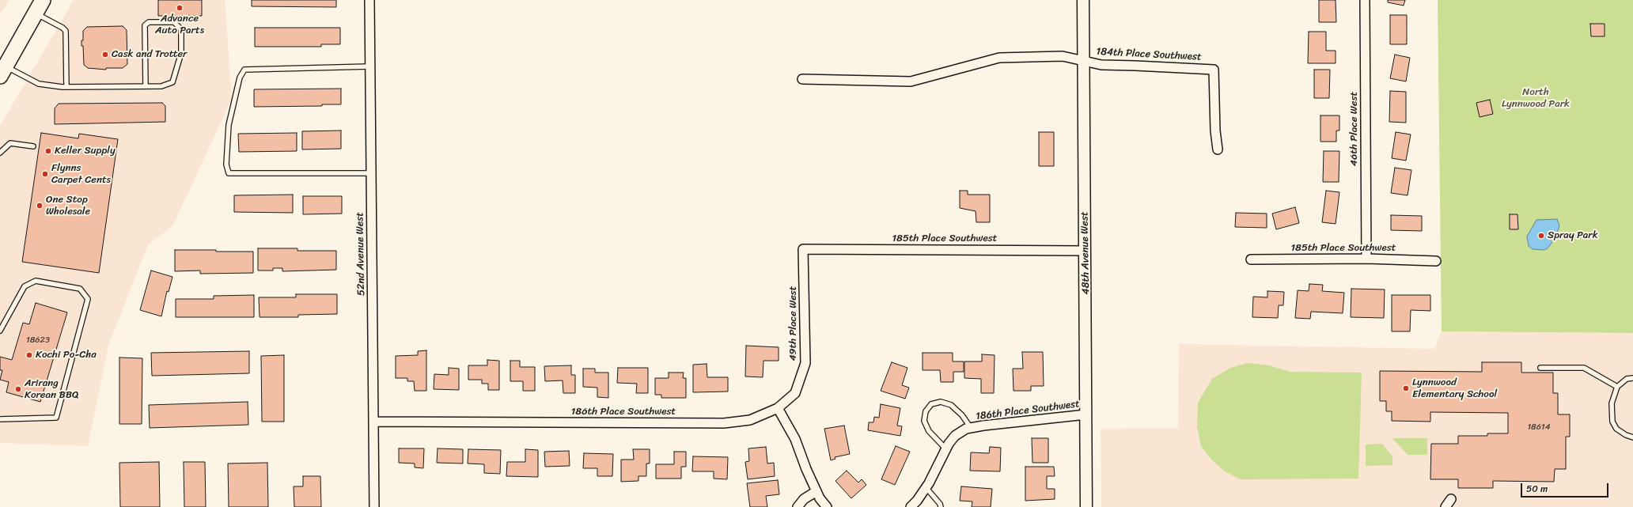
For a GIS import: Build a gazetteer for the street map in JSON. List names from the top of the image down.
{
  "streets": {
    "street": [
      "184th Place Southwest",
      "46th Place West",
      "185th Place Southwest",
      "48th Avenue West",
      "52nd Avenue West",
      "49th Place West",
      "186th Place Southwest"
    ]
  },
  "crossings": [
    ["184th Place Southwest", "48th Avenue West"],
    ["46th Place West", "185th Place Southwest"],
    ["185th Place Southwest", "48th Avenue West"],
    ["185th Place Southwest", "49th Place West"],
    ["48th Avenue West", "186th Place Southwest"],
    ["52nd Avenue West", "186th Place Southwest"],
    ["49th Place West", "186th Place Southwest"]
  ],
  "parks": ["North Lynnwood Park"],
  "places": [
    "Advance Auto Parts",
    "Cask and Trotter",
    "Keller Supply",
    "Flynns Carpet Cents",
    "One Stop Wholesale",
    "Spray Park",
    "Kochi Po-Cha",
    "Lynnwood Elementary School",
    "Arirang Korean BBQ"
  ],
  "house_numbers": ["18623", "18614"],
  "scale_bar": "50 m"
}
